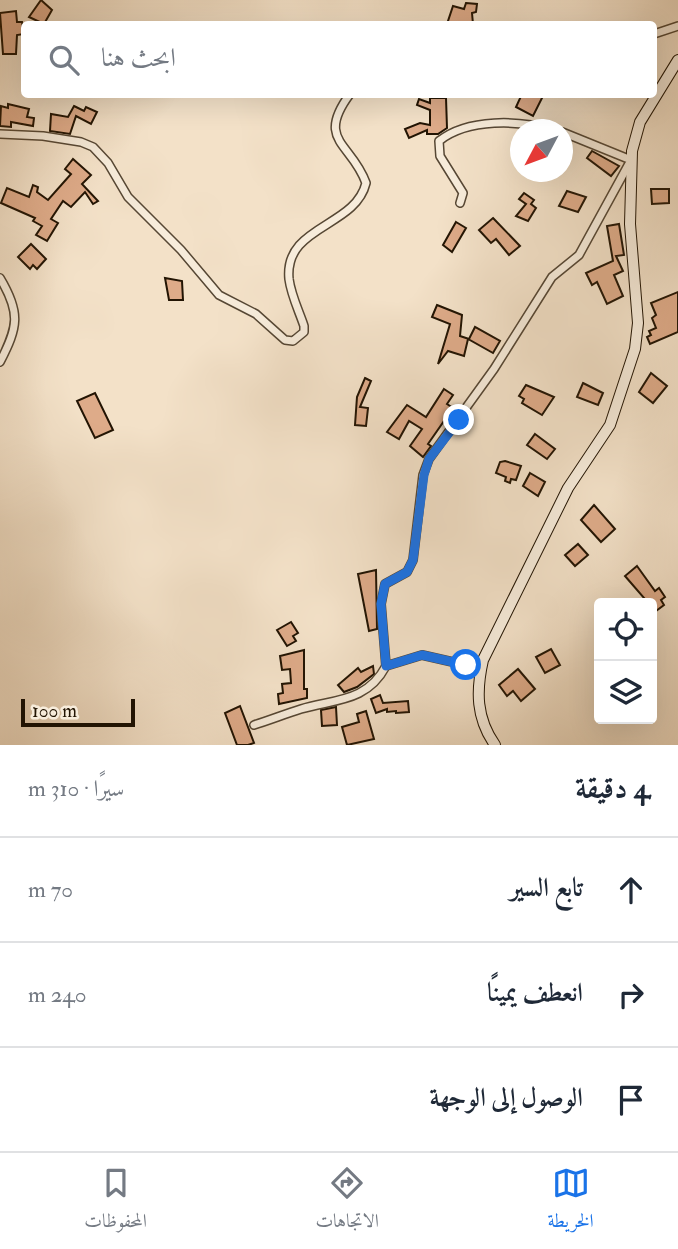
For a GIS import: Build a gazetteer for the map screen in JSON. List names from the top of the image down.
{
  "scale_bar": "100 m",
  "north": "bottom left",
  "page": {
    "search": "ابحث هنا",
    "scale": "100 m",
    "heading": ["4 دقيقة", "سيرًا · 310 m"],
    "list": [
      ["تابع السير", "70 m"],
      ["انعطف يمينًا", "240 m"],
      "الوصول إلى الوجهة"
    ],
    "nav": ["الخريطة", "الاتجاهات", "المحفوظات"]
  }
}
